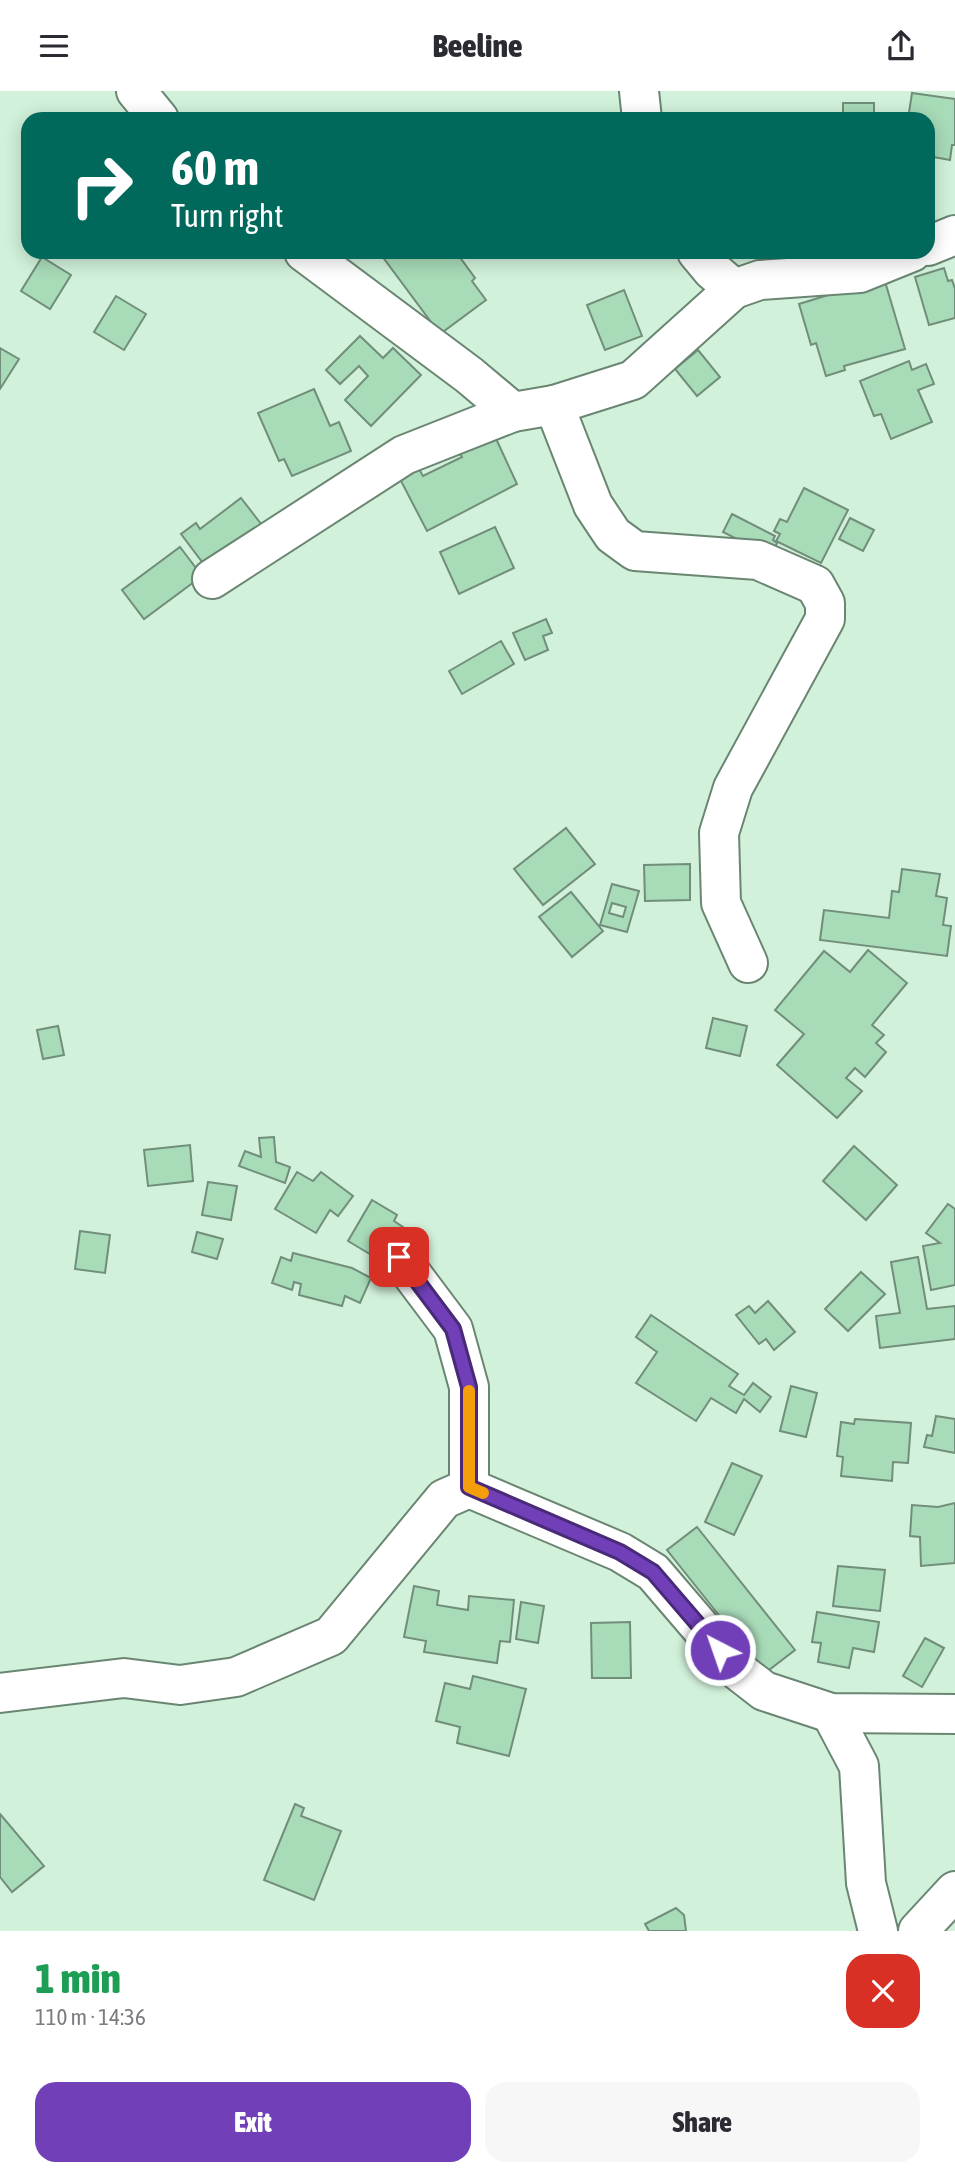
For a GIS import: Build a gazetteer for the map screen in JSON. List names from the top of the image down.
{
  "page": {
    "header": "Beeline",
    "turn": ["60 m", "Turn right"],
    "heading": ["1 min", "110 m · 14:36"],
    "buttons": ["Exit", "Share"]
  }
}
